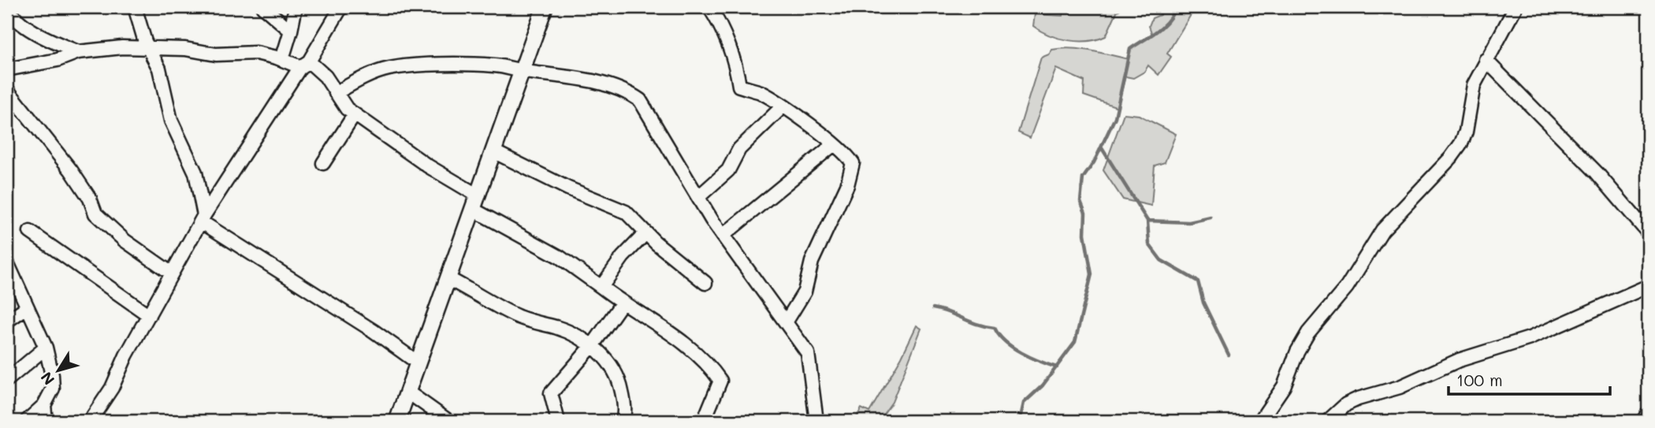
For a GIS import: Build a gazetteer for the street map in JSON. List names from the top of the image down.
{
  "scale_bar": "100 m",
  "north": "bottom left"
}
